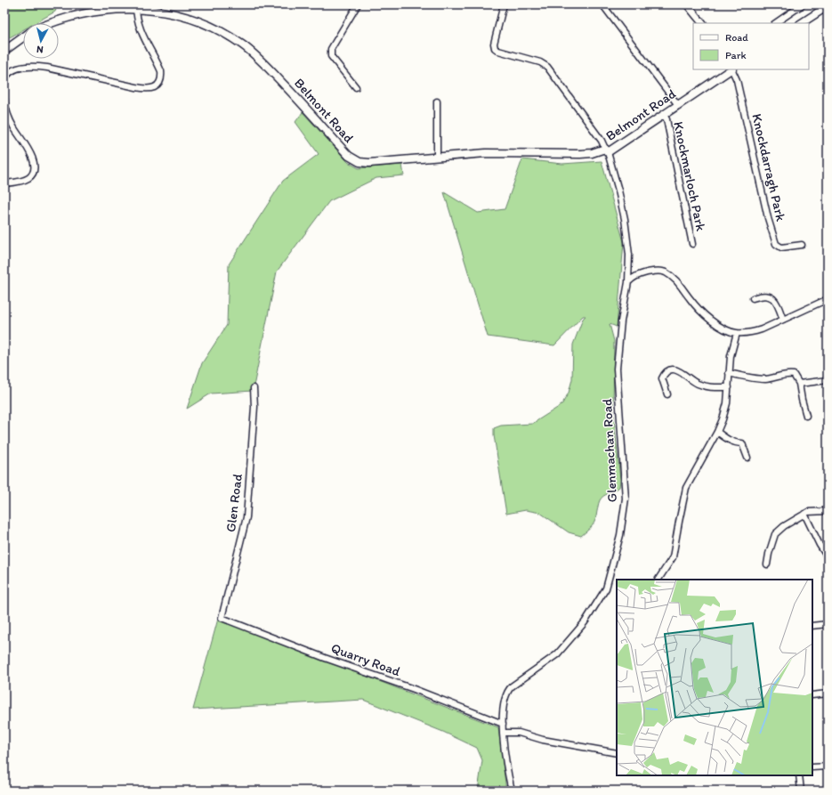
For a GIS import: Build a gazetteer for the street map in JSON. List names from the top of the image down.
{
  "streets": {
    "main road": ["Belmont Road"],
    "street": [
      "Knockdarragh Park",
      "Knockmarloch Park",
      "Glenmachan Road",
      "Glen Road",
      "Quarry Road"
    ]
  },
  "crossings": [
    ["Belmont Road", "Knockmarloch Park"],
    ["Belmont Road", "Glenmachan Road"],
    ["Glenmachan Road", "Quarry Road"],
    ["Glen Road", "Quarry Road"]
  ],
  "legend": ["Road", "Park"],
  "north": "bottom"
}
